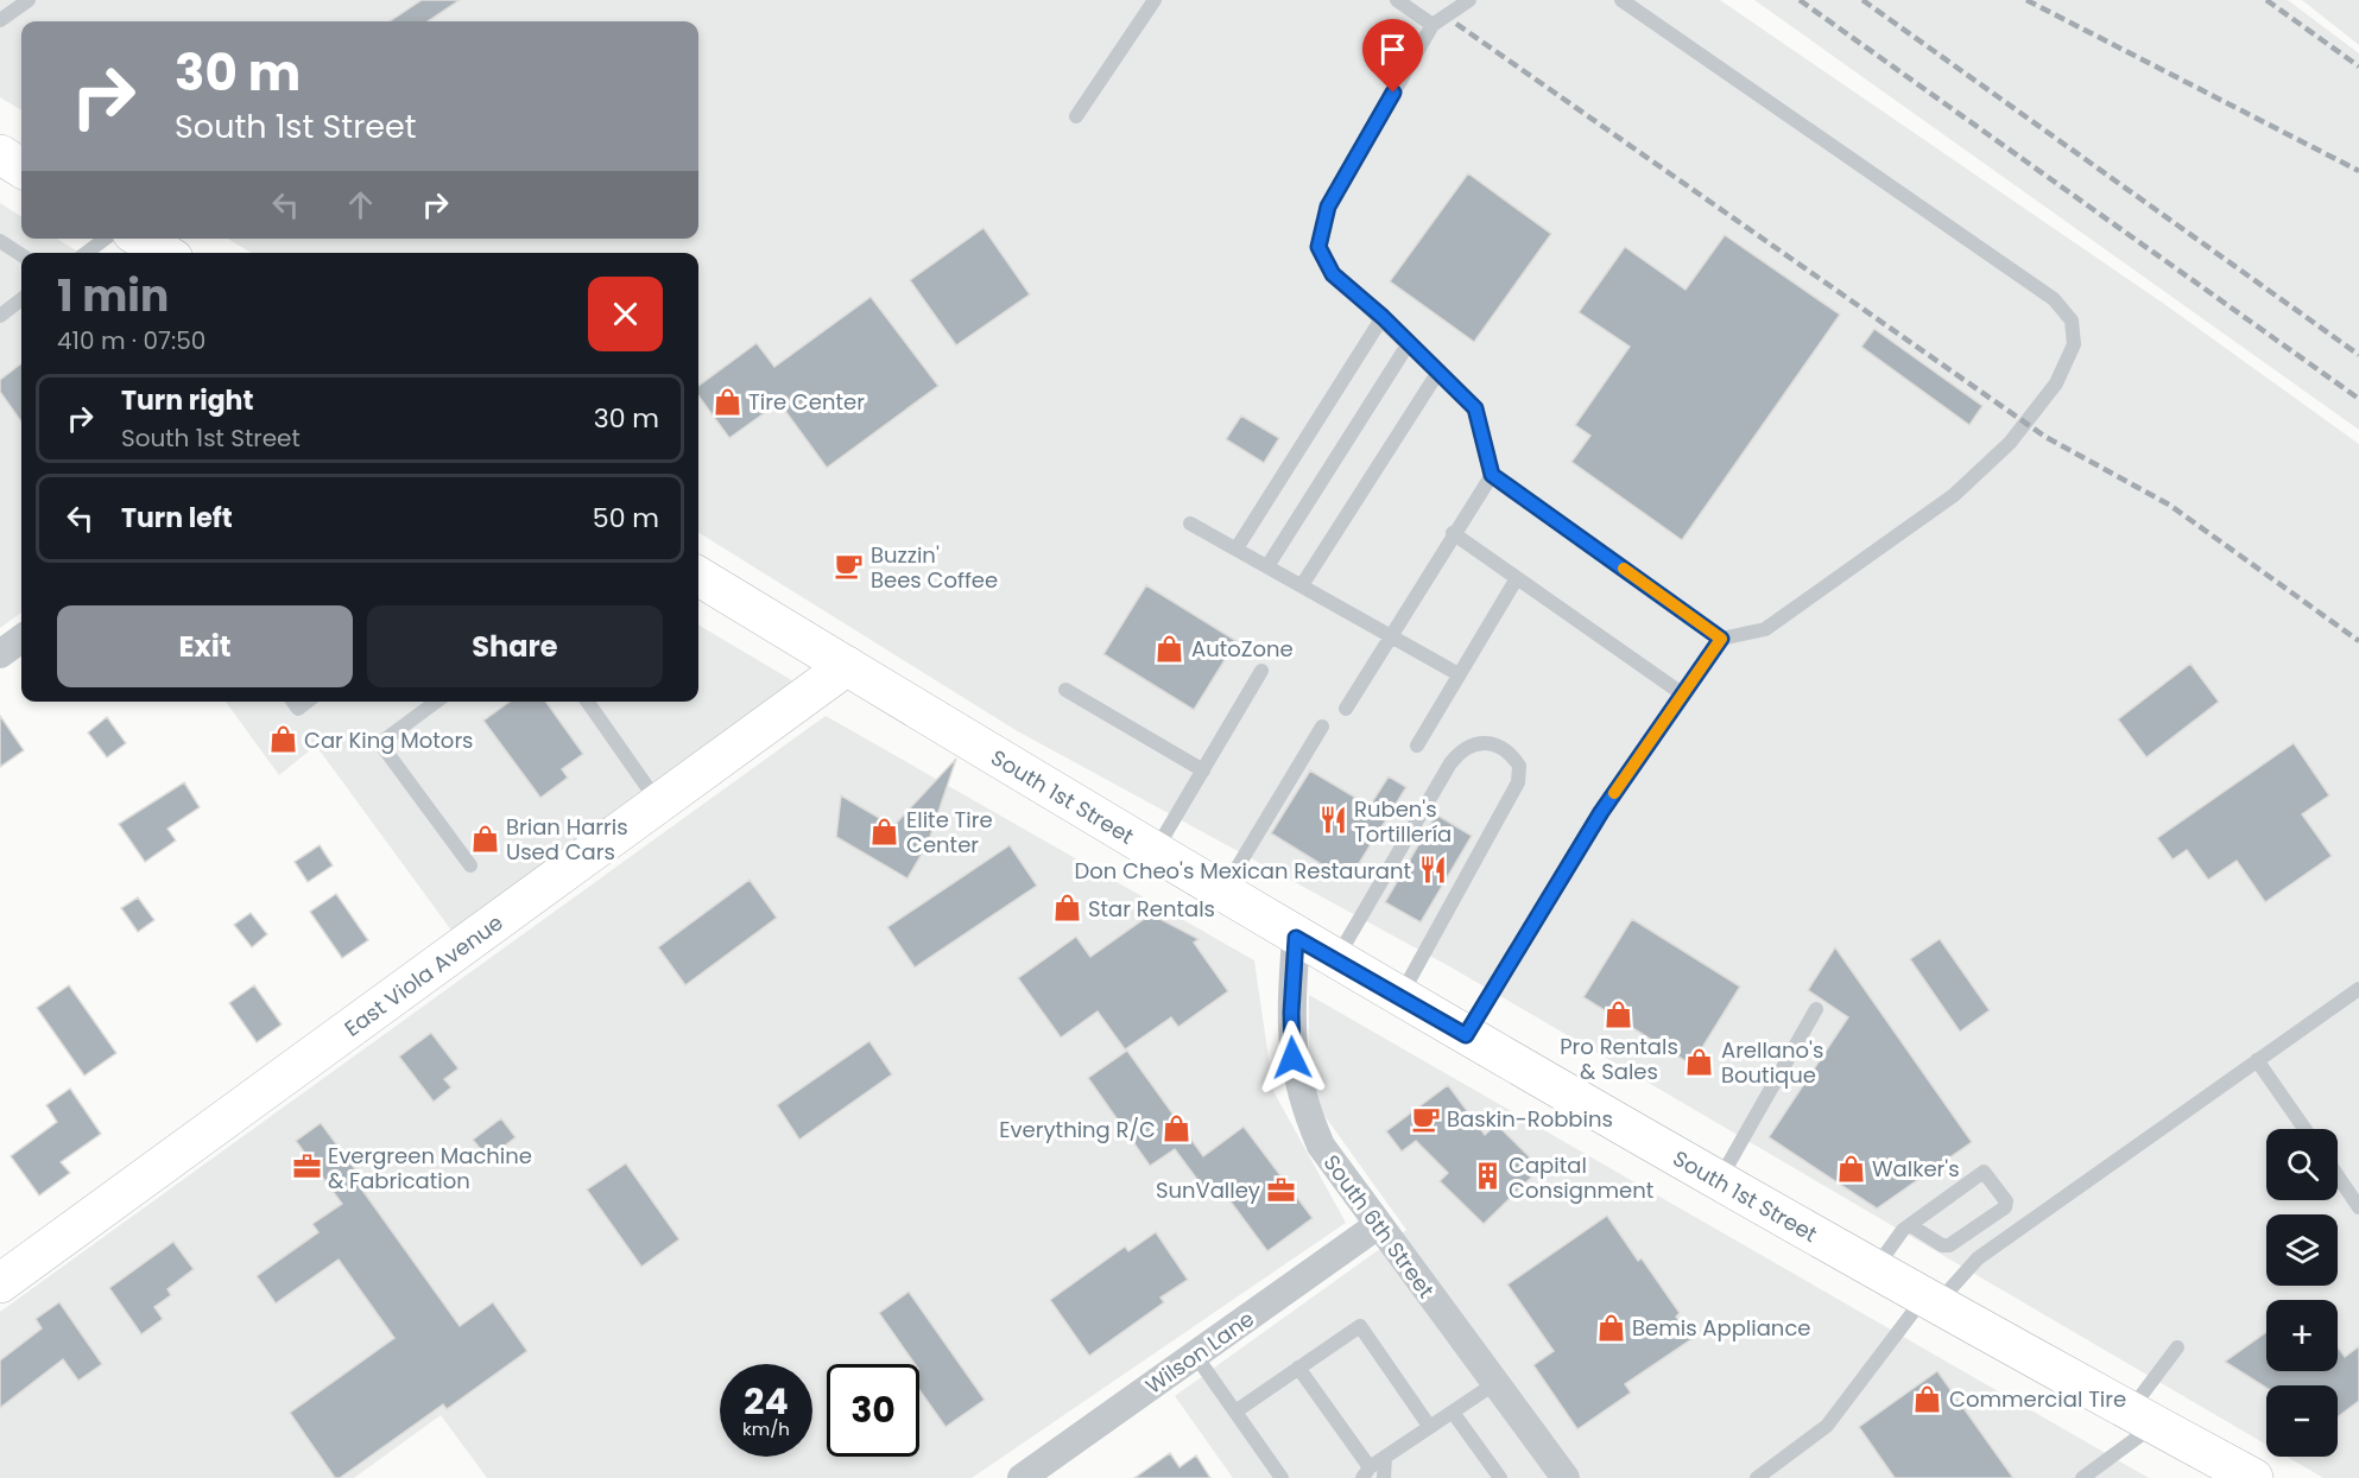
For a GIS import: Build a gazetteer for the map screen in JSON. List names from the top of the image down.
{
  "streets": {
    "main road": ["South 1st Street", "East Viola Avenue"],
    "street": ["South 6th Street", "Wilson Lane"]
  },
  "crossings": [
    ["South 1st Street", "East Viola Avenue"],
    ["South 1st Street", "South 6th Street"],
    ["South 6th Street", "Wilson Lane"]
  ],
  "places": {
    "shop": [
      "Tire Center",
      "AutoZone",
      "Car King Motors",
      "Elite Tire Center",
      "Brian Harris Used Cars",
      "Star Rentals",
      "Pro Rentals & Sales",
      "Arellano's Boutique",
      "Everything R/C",
      "Walker's",
      "Bemis Appliance",
      "Commercial Tire"
    ],
    "cafe": ["Buzzin' Bees Coffee", "Baskin-Robbins"],
    "restaurant": ["Ruben's Tortillería", "Don Cheo's Mexican Restaurant"],
    "office": ["Evergreen Machine & Fabrication", "SunValley"],
    "building": ["Capital Consignment"]
  },
  "page": {
    "turn": ["30 m", "South 1st Street"],
    "heading": ["1 min", "410 m · 07:50"],
    "list": [
      {
        "name": "Turn right",
        "note": "South 1st Street",
        "value": "30 m"
      },
      {
        "name": "Turn left",
        "value": "50 m"
      }
    ],
    "buttons": ["Exit", "Share"],
    "map_buttons": ["+", "−"],
    "speed": "24 km/h",
    "limit": "30"
  }
}
